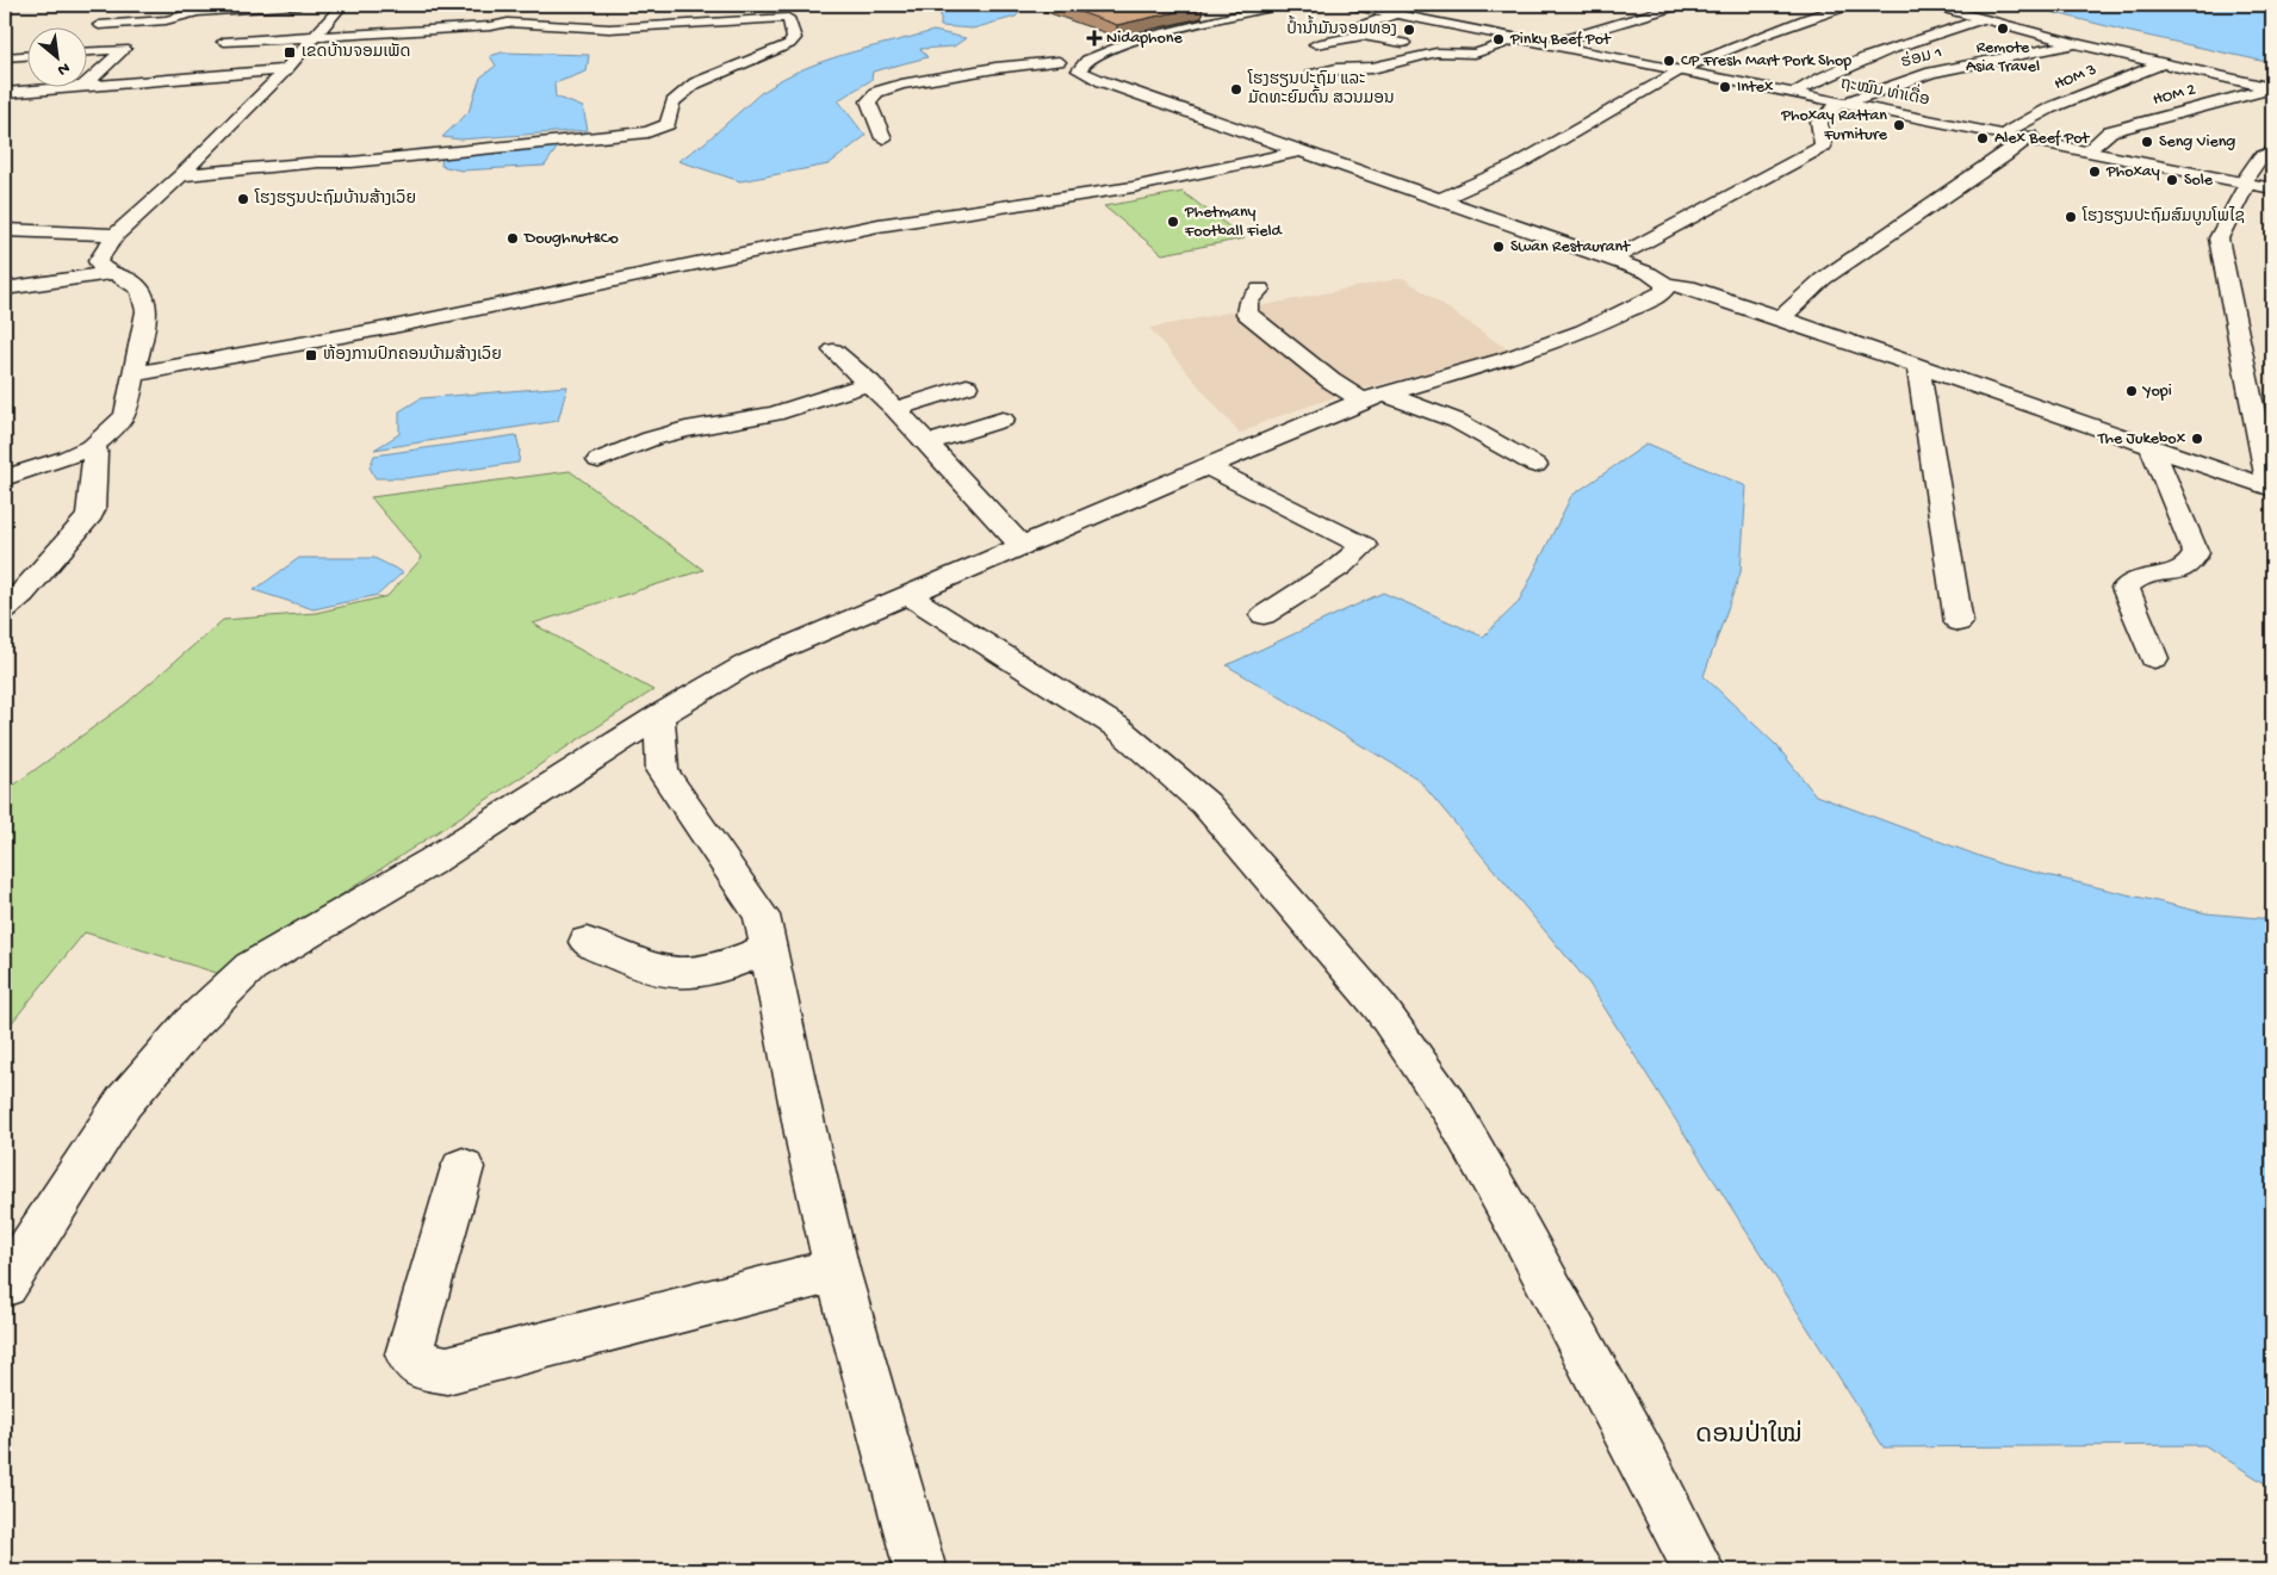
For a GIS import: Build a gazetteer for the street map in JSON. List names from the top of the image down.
{
  "streets": {
    "street": [
      "ຮ່ອມ 1",
      "HOM 3",
      "ຖະໝົນ ທ່າເດື່ອ",
      "HOM 2"
    ]
  },
  "crossings": [
    ["ຮ່ອມ 1", "ຖະໝົນ ທ່າເດື່ອ"],
    ["HOM 3", "ຖະໝົນ ທ່າເດື່ອ"],
    ["ຖະໝົນ ທ່າເດື່ອ", "HOM 2"]
  ],
  "districts": ["ດອນປ່າໃໝ່"],
  "places": {
    "other": [
      "Remote Asia Travel",
      "ປ້ຳນ້ຳມັນຈອມທອງ",
      "Pinky Beef Pot",
      "CP Fresh Mart Pork Shop",
      "Intex",
      "ໂຮງຮຽນປະຖົມ ແລະ ມັດທະຍົມຕົ້ນ ສວນມອນ",
      "Phoxay Rattan Furniture",
      "Alex Beef Pot",
      "Seng Vieng",
      "Phoxay",
      "Sole",
      "ໂຮງຮຽນປະຖົມບ້ານສ້າງເວົຍ",
      "ໂຮງຮຽນປະຖົມສົມບູນໂພໄຊ",
      "Phetmany Football Field",
      "Doughnut&Co",
      "Swan Restaurant",
      "Yopi",
      "The Jukebox"
    ],
    "health": ["Nidaphone"],
    "transit": ["ເຂດບ້ານຈອມເພັດ", "ຫ້ອງການປົກຄອນບ້າມສ້າງເວົຍ"]
  },
  "north": "bottom right"
}
